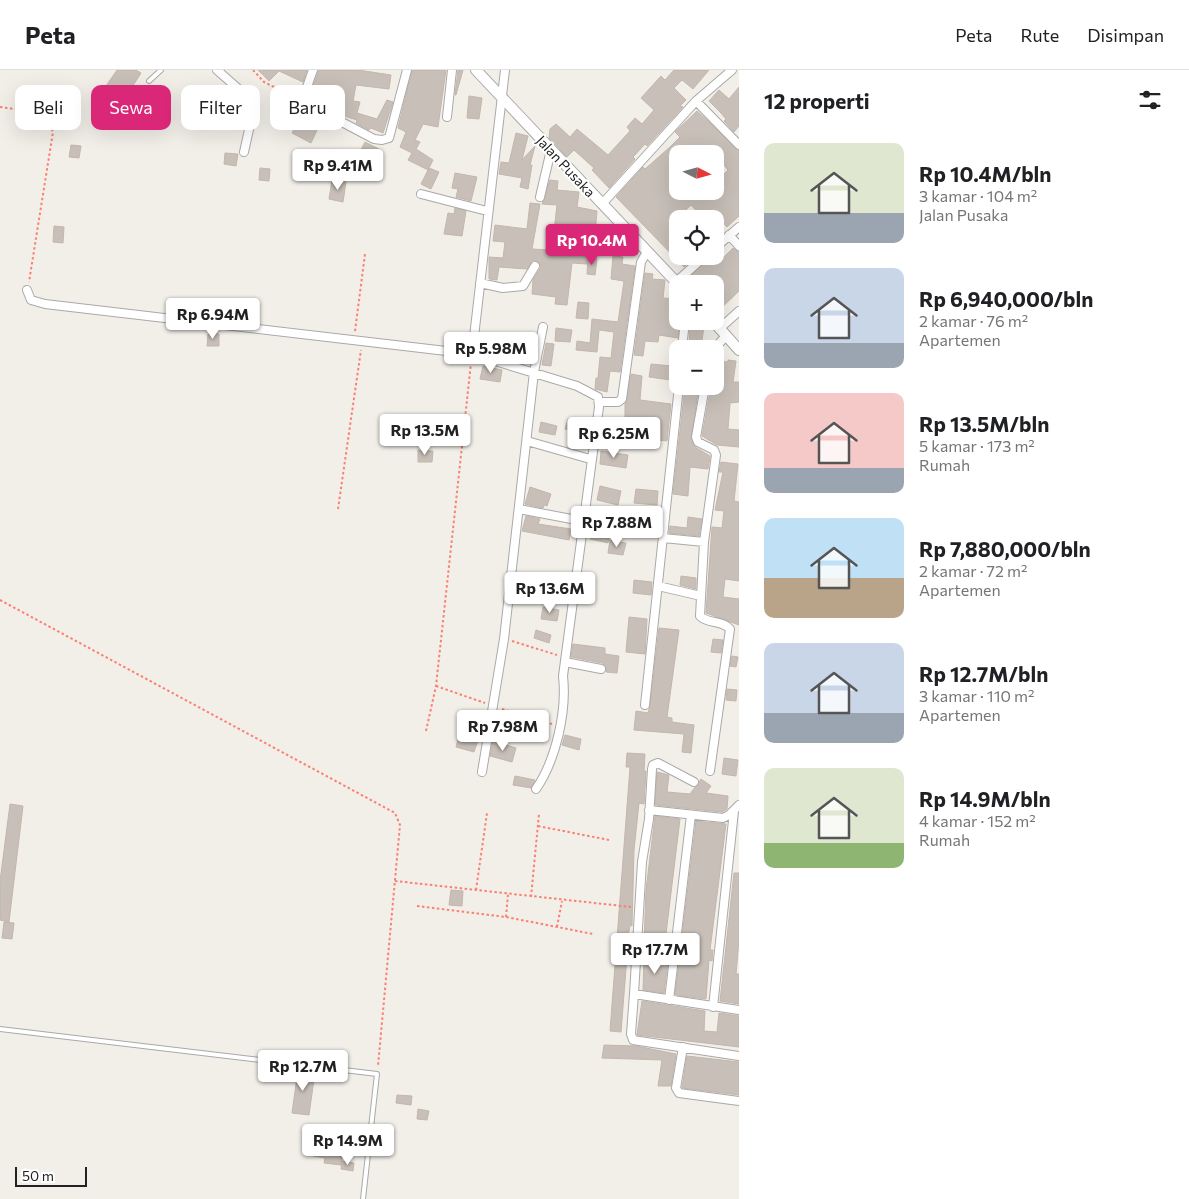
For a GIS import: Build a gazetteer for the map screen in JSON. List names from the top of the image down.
{
  "streets": {
    "street": ["Jalan Pusaka"]
  },
  "scale_bar": "50 m",
  "north": "right",
  "page": {
    "header": "Peta",
    "nav": ["Peta", "Rute", "Disimpan"],
    "heading": "12 properti",
    "chip": [
      "Beli",
      "Sewa",
      "Filter",
      "Baru"
    ],
    "list": [
      {
        "name": "Rp 10.4M/bln",
        "note": "3 kamar · 104 m² · Jalan Pusaka"
      },
      {
        "name": "Rp 6,940,000/bln",
        "note": "2 kamar · 76 m² · Apartemen"
      },
      {
        "name": "Rp 13.5M/bln",
        "note": "5 kamar · 173 m² · Rumah"
      },
      {
        "name": "Rp 7,880,000/bln",
        "note": "2 kamar · 72 m² · Apartemen"
      },
      {
        "name": "Rp 12.7M/bln",
        "note": "3 kamar · 110 m² · Apartemen"
      },
      {
        "name": "Rp 14.9M/bln",
        "note": "4 kamar · 152 m² · Rumah"
      }
    ],
    "map_buttons": ["+", "−"],
    "price": [
      "Rp 9.41M",
      "Rp 10.4M",
      "Rp 6.94M",
      "Rp 5.98M",
      "Rp 13.5M",
      "Rp 6.25M",
      "Rp 7.88M",
      "Rp 13.6M",
      "Rp 7.98M",
      "Rp 17.7M",
      "Rp 12.7M",
      "Rp 14.9M"
    ],
    "scale": "50 m"
  }
}
